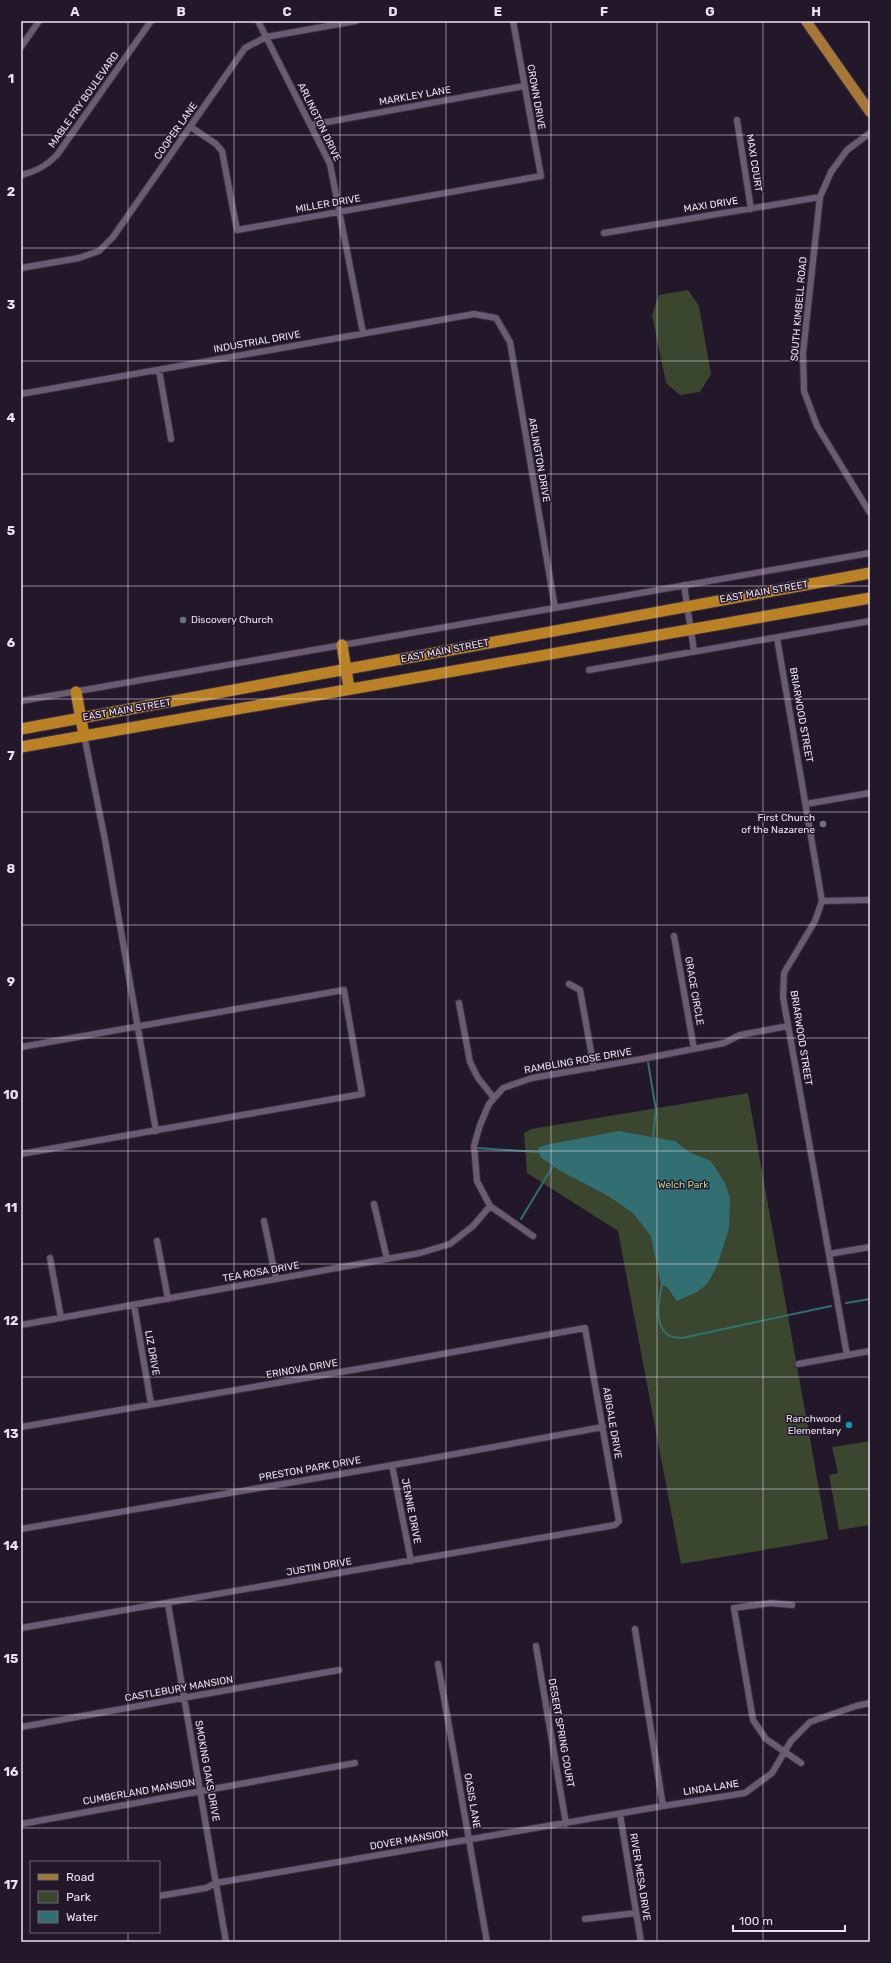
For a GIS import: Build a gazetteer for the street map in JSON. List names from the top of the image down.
{
  "streets": {
    "highway": ["EAST MAIN STREET"],
    "street": [
      "MARKLEY LANE",
      "CROWN DRIVE",
      "MABLE FRY BOULEVARD",
      "ARLINGTON DRIVE",
      "COOPER LANE",
      "MAXI COURT",
      "MILLER DRIVE",
      "MAXI DRIVE",
      "SOUTH KIMBELL ROAD",
      "INDUSTRIAL DRIVE",
      "BRIARWOOD STREET",
      "GRACE CIRCLE",
      "RAMBLING ROSE DRIVE",
      "TEA ROSA DRIVE",
      "LIZ DRIVE",
      "ERINOVA DRIVE",
      "ABIGALE DRIVE",
      "PRESTON PARK DRIVE",
      "JENNIE DRIVE",
      "JUSTIN DRIVE",
      "CASTLEBURY MANSION",
      "DESERT SPRING COURT",
      "SMOKING OAKS DRIVE",
      "LINDA LANE",
      "CUMBERLAND MANSION",
      "OASIS LANE",
      "DOVER MANSION",
      "RIVER MESA DRIVE"
    ]
  },
  "crossings": [
    ["MARKLEY LANE", "CROWN DRIVE"],
    ["MARKLEY LANE", "ARLINGTON DRIVE"],
    ["CROWN DRIVE", "MILLER DRIVE"],
    ["ARLINGTON DRIVE", "COOPER LANE"],
    ["ARLINGTON DRIVE", "MILLER DRIVE"],
    ["ARLINGTON DRIVE", "INDUSTRIAL DRIVE"],
    ["ARLINGTON DRIVE", "EAST MAIN STREET"],
    ["COOPER LANE", "MILLER DRIVE"],
    ["MAXI COURT", "MAXI DRIVE"],
    ["MAXI DRIVE", "SOUTH KIMBELL ROAD"],
    ["BRIARWOOD STREET", "RAMBLING ROSE DRIVE"],
    ["GRACE CIRCLE", "RAMBLING ROSE DRIVE"],
    ["RAMBLING ROSE DRIVE", "TEA ROSA DRIVE"],
    ["TEA ROSA DRIVE", "LIZ DRIVE"],
    ["LIZ DRIVE", "ERINOVA DRIVE"],
    ["ERINOVA DRIVE", "ABIGALE DRIVE"],
    ["ABIGALE DRIVE", "PRESTON PARK DRIVE"],
    ["ABIGALE DRIVE", "JUSTIN DRIVE"],
    ["PRESTON PARK DRIVE", "JENNIE DRIVE"],
    ["JENNIE DRIVE", "JUSTIN DRIVE"],
    ["JUSTIN DRIVE", "SMOKING OAKS DRIVE"],
    ["CASTLEBURY MANSION", "SMOKING OAKS DRIVE"],
    ["DESERT SPRING COURT", "DOVER MANSION"],
    ["SMOKING OAKS DRIVE", "CUMBERLAND MANSION"],
    ["SMOKING OAKS DRIVE", "DOVER MANSION"],
    ["LINDA LANE", "DOVER MANSION"],
    ["OASIS LANE", "DOVER MANSION"],
    ["DOVER MANSION", "RIVER MESA DRIVE"]
  ],
  "parks": ["Welch Park"],
  "places": ["Discovery Church", "First Church of the Nazarene", "Ranchwood Elementary"],
  "legend": ["Road", "Park", "Water"],
  "scale_bar": "100 m",
  "grid": {
    "columns": [
      "A",
      "B",
      "C",
      "D",
      "E",
      "F",
      "G",
      "H"
    ],
    "rows": [
      "1",
      "2",
      "3",
      "4",
      "5",
      "6",
      "7",
      "8",
      "9",
      "10",
      "11",
      "12",
      "13",
      "14",
      "15",
      "16",
      "17"
    ]
  }
}
